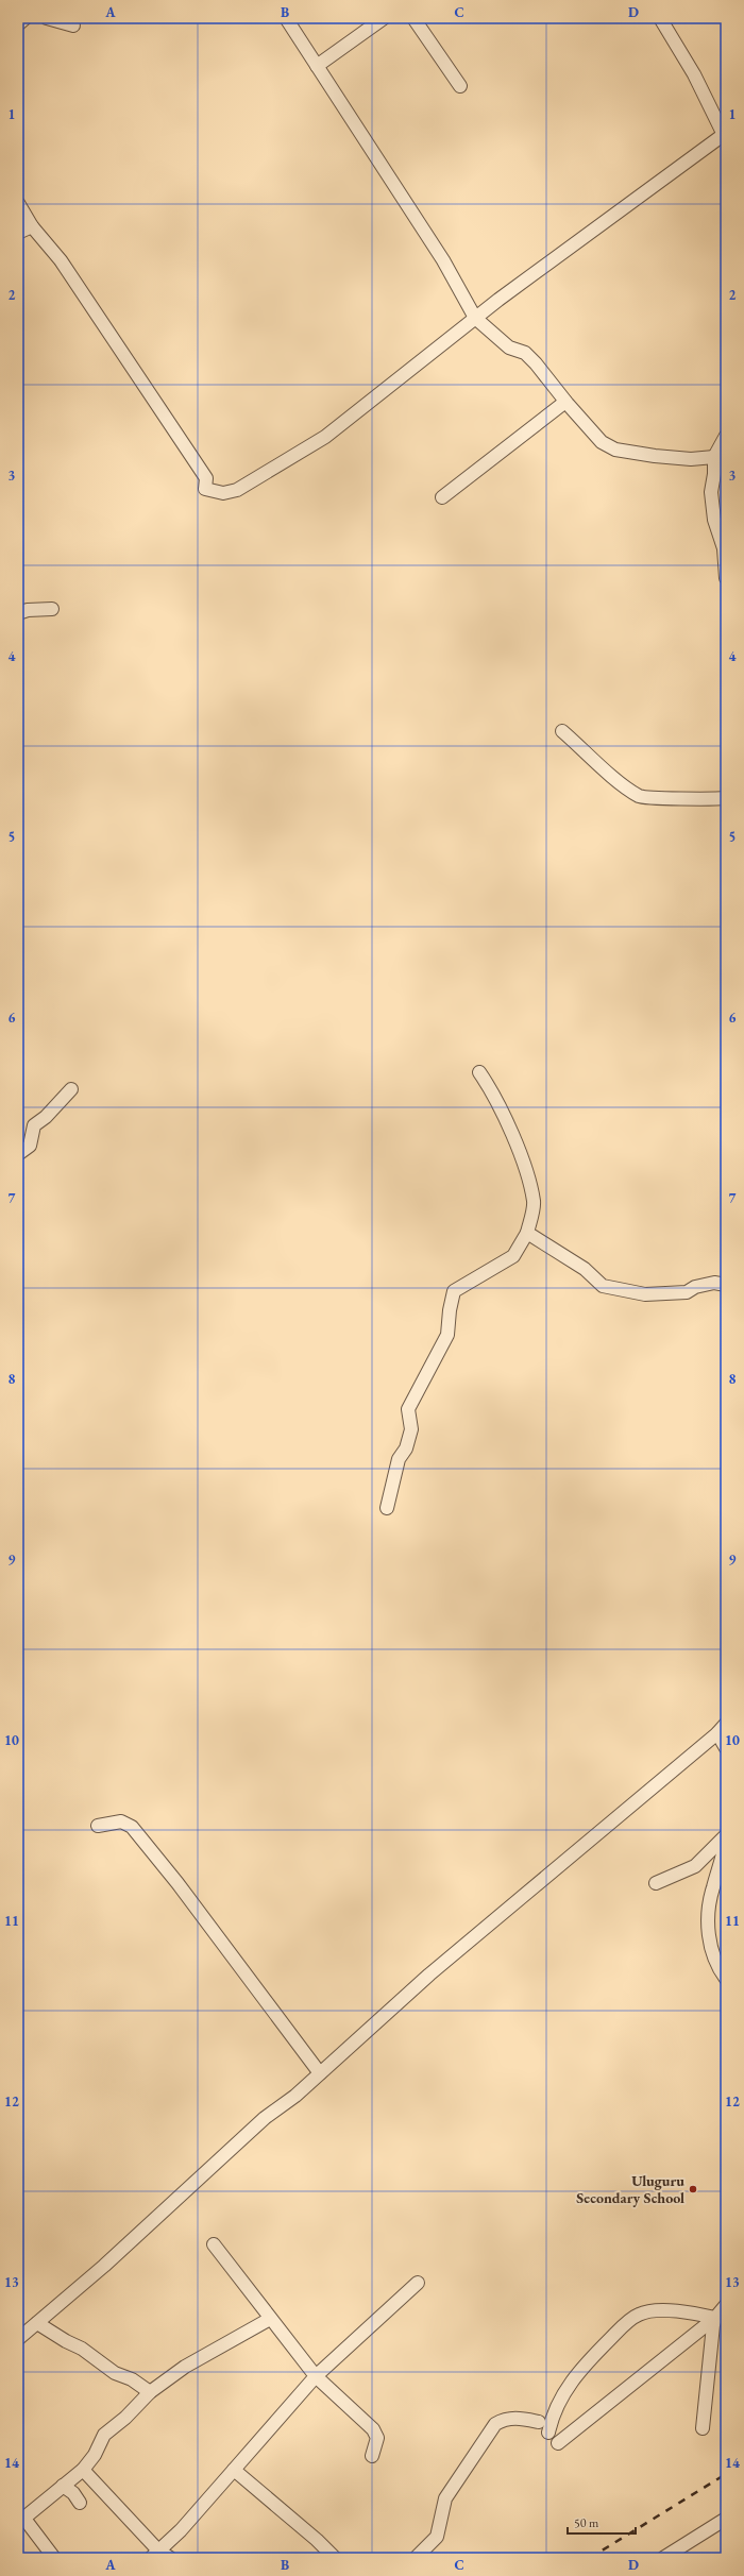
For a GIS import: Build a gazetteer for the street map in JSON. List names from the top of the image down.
{
  "places": ["Uluguru Secondary School"],
  "scale_bar": "50 m",
  "grid": {
    "columns": [
      "A",
      "B",
      "C",
      "D"
    ],
    "rows": [
      "1",
      "2",
      "3",
      "4",
      "5",
      "6",
      "7",
      "8",
      "9",
      "10",
      "11",
      "12",
      "13",
      "14"
    ]
  }
}
